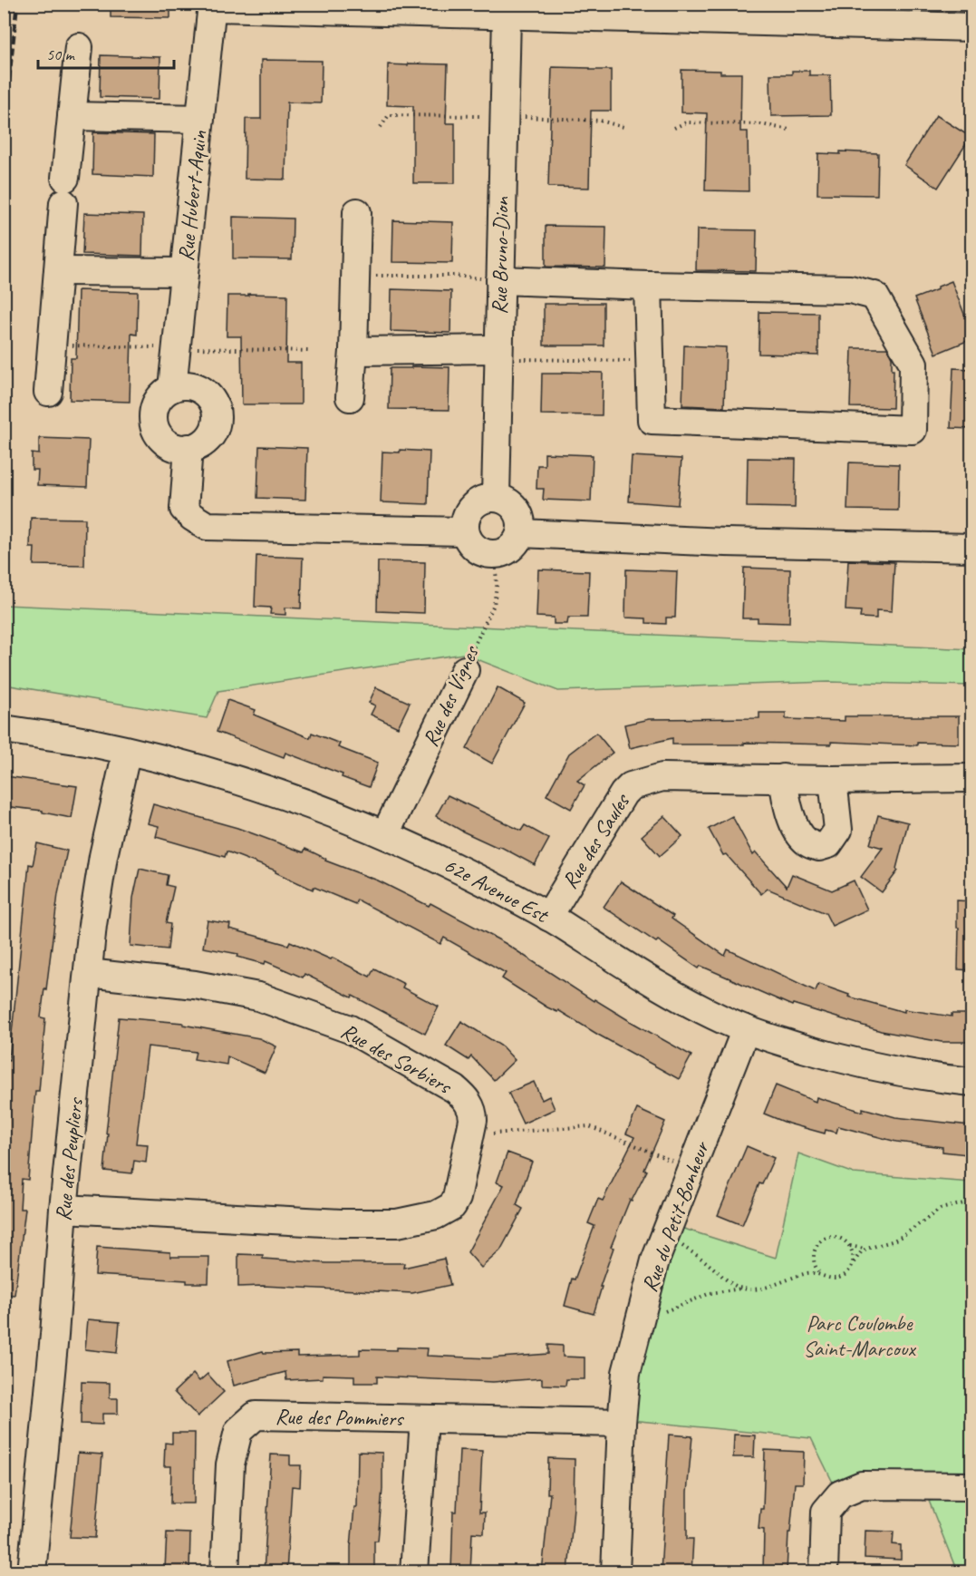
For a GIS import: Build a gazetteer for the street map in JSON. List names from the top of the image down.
{
  "streets": {
    "street": [
      "Rue Hubert-Aquin",
      "Rue Bruno-Dion",
      "Rue des Vignes",
      "Rue des Saules",
      "62e Avenue Est",
      "Rue des Sorbiers",
      "Rue des Peupliers",
      "Rue du Petit-Bonheur",
      "Rue des Pommiers"
    ]
  },
  "crossings": [
    ["Rue Bruno-Dion", "Rue des Vignes"],
    ["Rue des Vignes", "62e Avenue Est"],
    ["Rue des Saules", "62e Avenue Est"],
    ["62e Avenue Est", "Rue des Peupliers"],
    ["62e Avenue Est", "Rue du Petit-Bonheur"],
    ["Rue des Sorbiers", "Rue des Peupliers"],
    ["Rue du Petit-Bonheur", "Rue des Pommiers"]
  ],
  "parks": ["Parc Coulombe Saint-Marcoux"],
  "scale_bar": "50 m"
}
